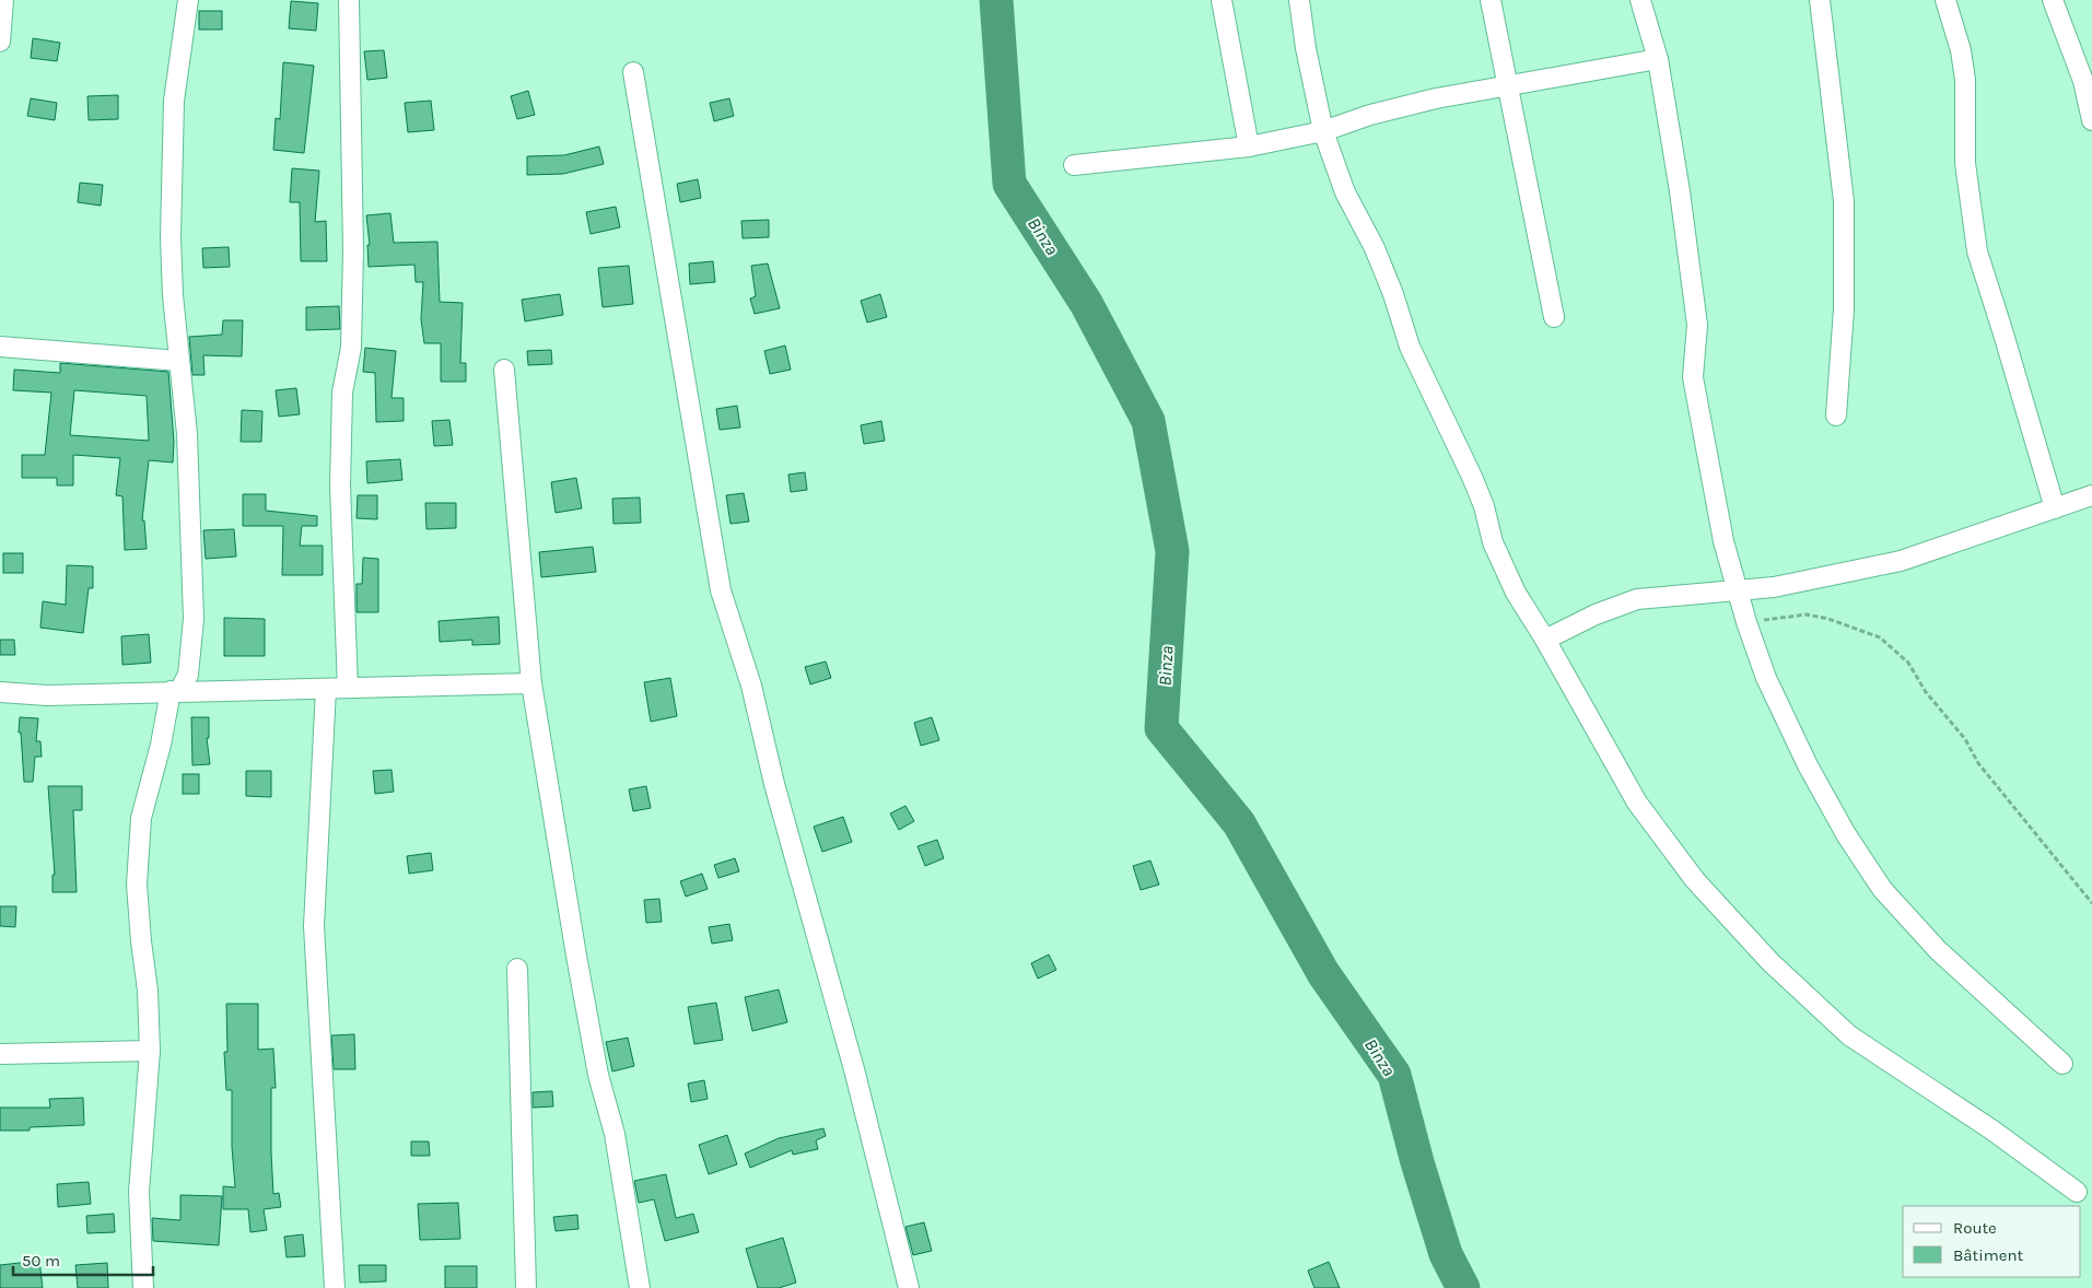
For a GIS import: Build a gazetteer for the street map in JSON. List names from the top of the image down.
{
  "water": ["Binza"],
  "legend": ["Route", "Bâtiment"],
  "scale_bar": "50 m"
}
